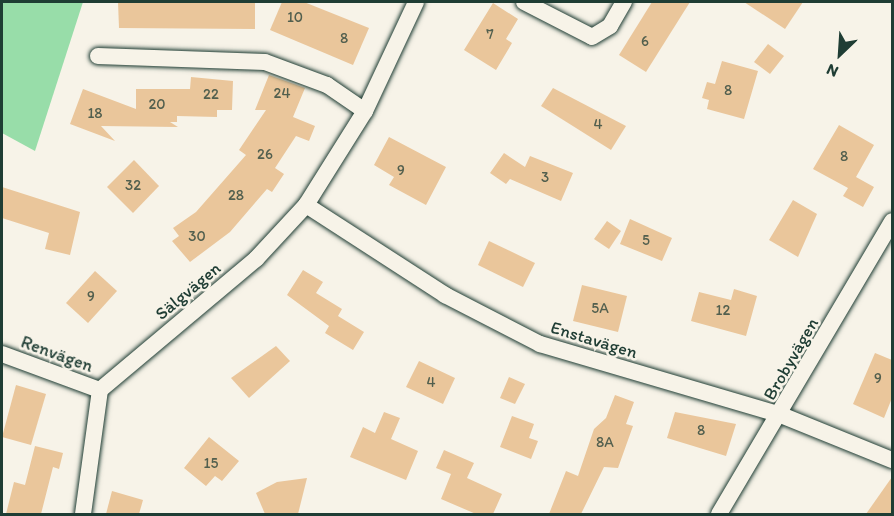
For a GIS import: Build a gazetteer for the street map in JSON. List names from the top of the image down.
{
  "streets": {
    "street": [
      "Sälgvägen",
      "Enstavägen",
      "Renvägen",
      "Brobyvägen"
    ]
  },
  "crossings": [
    ["Sälgvägen", "Enstavägen"],
    ["Sälgvägen", "Renvägen"],
    ["Enstavägen", "Brobyvägen"]
  ],
  "house_numbers": [
    "10",
    "7",
    "8",
    "6",
    "8",
    "24",
    "22",
    "20",
    "18",
    "4",
    "26",
    "8",
    "9",
    "3",
    "32",
    "28",
    "30",
    "5",
    "9",
    "5A",
    "12",
    "9",
    "4",
    "8",
    "8A",
    "15"
  ],
  "north": "bottom left"
}
